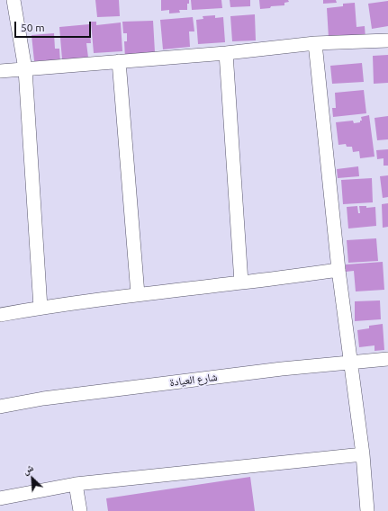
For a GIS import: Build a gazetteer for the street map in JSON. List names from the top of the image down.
{
  "streets": {
    "street": ["شارع العيادة"]
  },
  "scale_bar": "50 m",
  "north": "top left"
}
